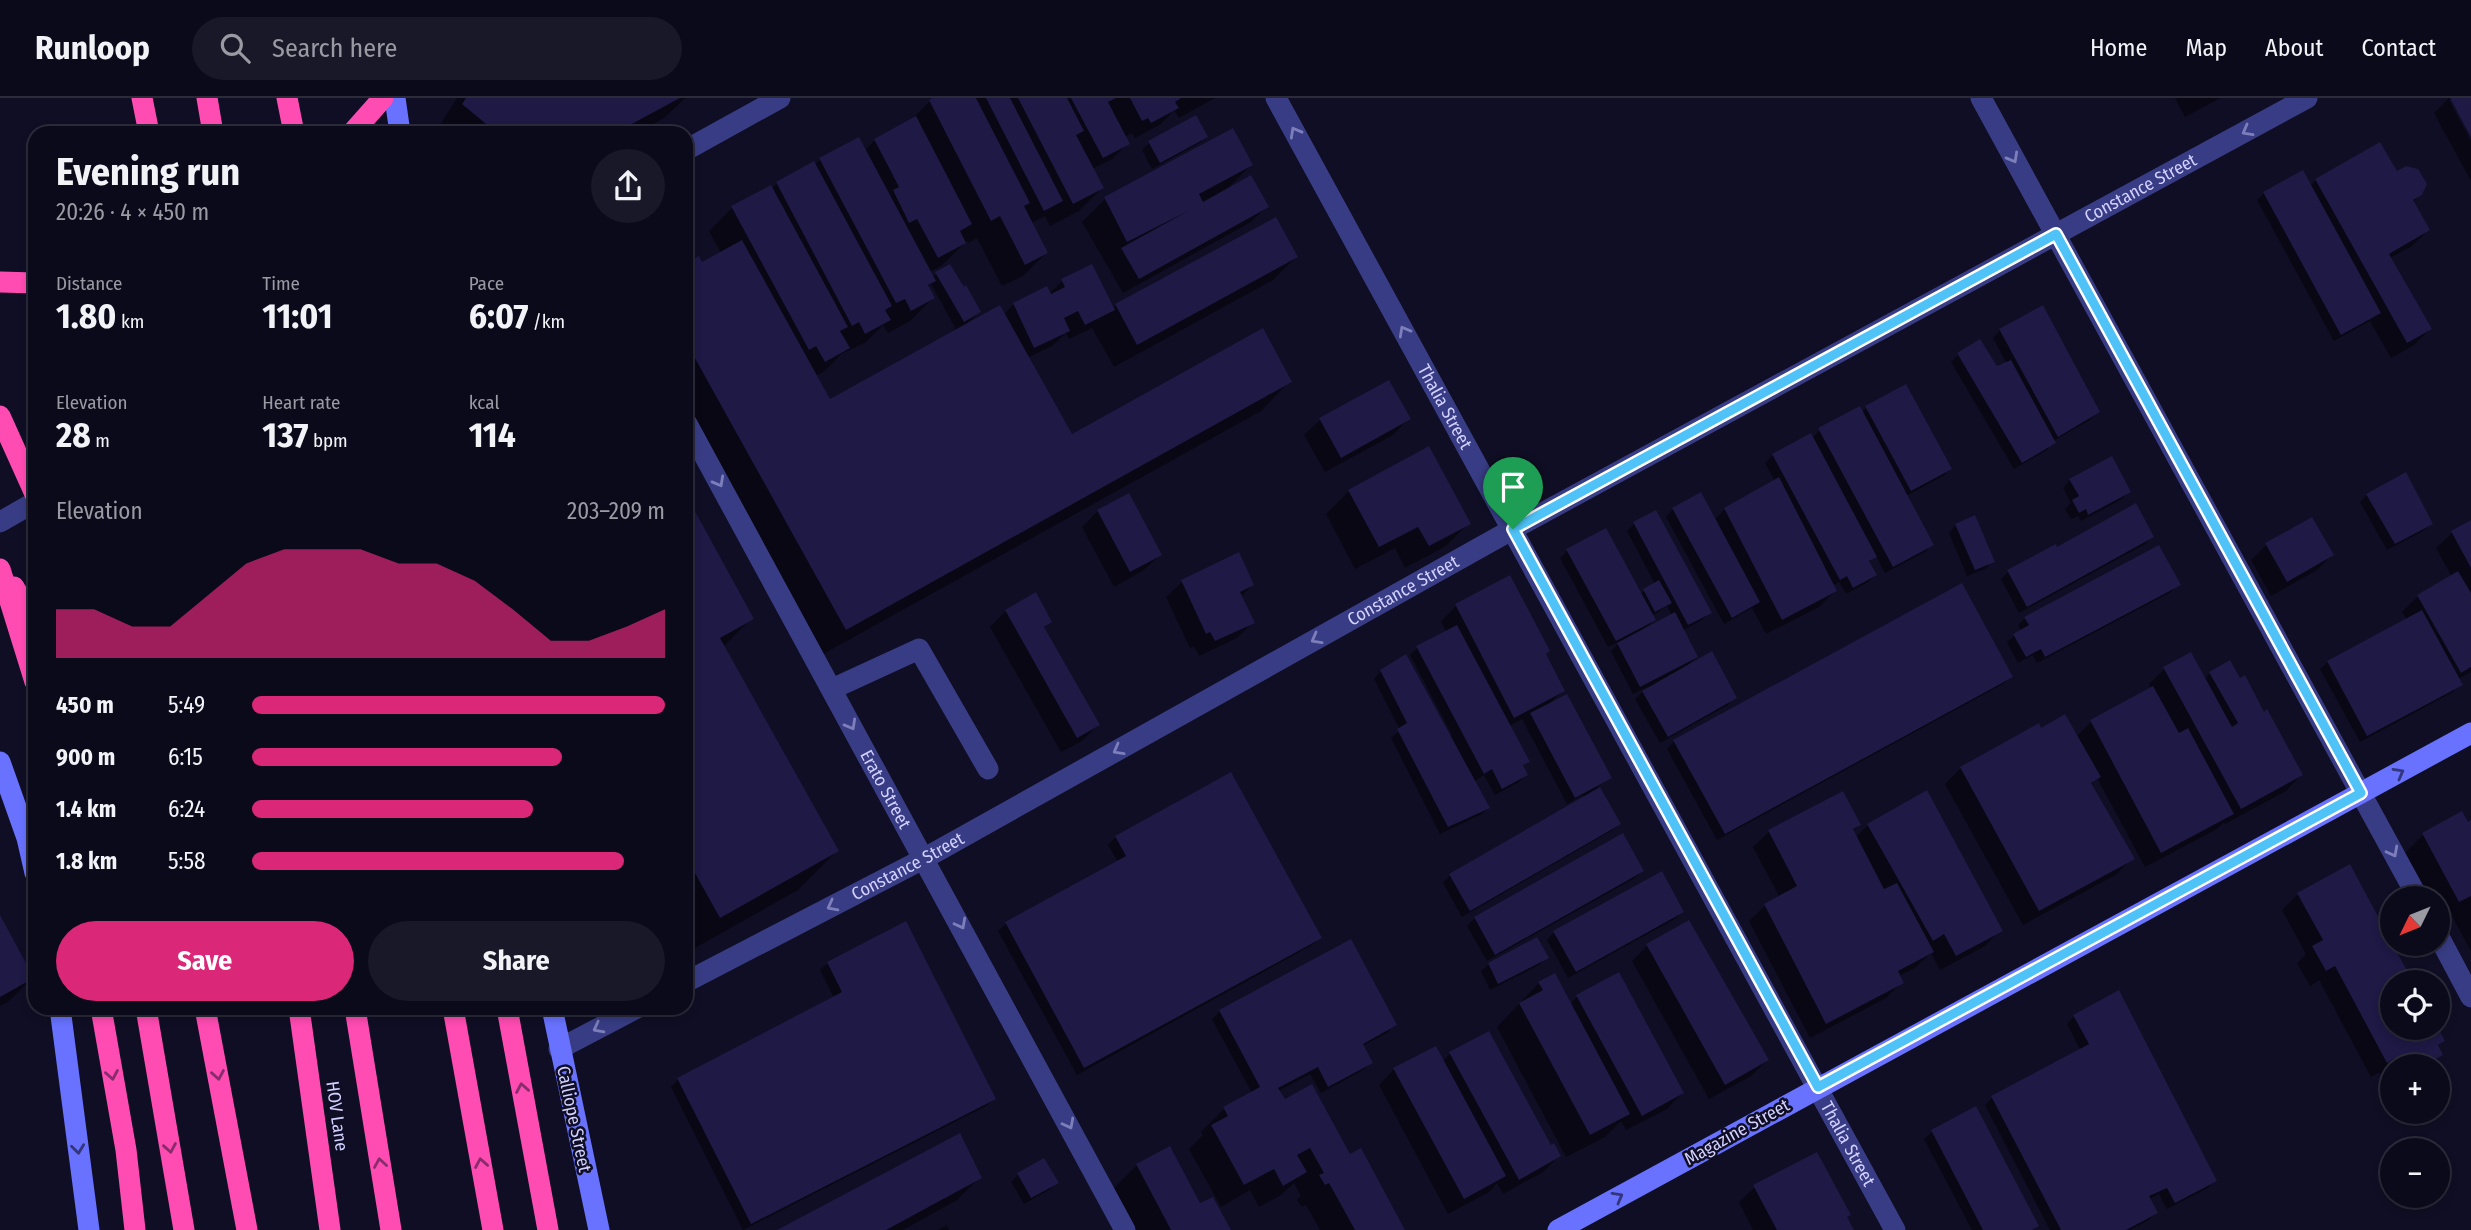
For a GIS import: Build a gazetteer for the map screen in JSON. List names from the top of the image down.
{
  "streets": {
    "highway": ["HOV Lane"],
    "street": [
      "Constance Street",
      "Thalia Street",
      "Erato Street",
      "Calliope Street",
      "Magazine Street"
    ]
  },
  "crossings": [
    ["Constance Street", "Thalia Street"],
    ["Constance Street", "Erato Street"],
    ["Thalia Street", "Magazine Street"]
  ],
  "one_way": [
    "Constance Street",
    "Thalia Street",
    "Erato Street",
    "Magazine Street"
  ],
  "north": "bottom left",
  "page": {
    "header": "Runloop",
    "search": "Search here",
    "nav": [
      "Home",
      "Map",
      "About",
      "Contact"
    ],
    "heading": ["Evening run", "20:26 · 4 × 450 m"],
    "stats": [
      ["Distance", "1.80 km"],
      ["Time", "11:01"],
      ["Pace", "6:07 /km"],
      ["Elevation", "28 m"],
      ["Heart rate", "137 bpm"],
      ["kcal", "114"]
    ],
    "chart": ["Elevation", "203–209 m"],
    "list": [
      {
        "name": "450 m",
        "note": "5:49"
      },
      {
        "name": "900 m",
        "note": "6:15"
      },
      {
        "name": "1.4 km",
        "note": "6:24"
      },
      {
        "name": "1.8 km",
        "note": "5:58"
      }
    ],
    "map_buttons": ["+", "−"],
    "buttons": ["Save", "Share"]
  }
}
